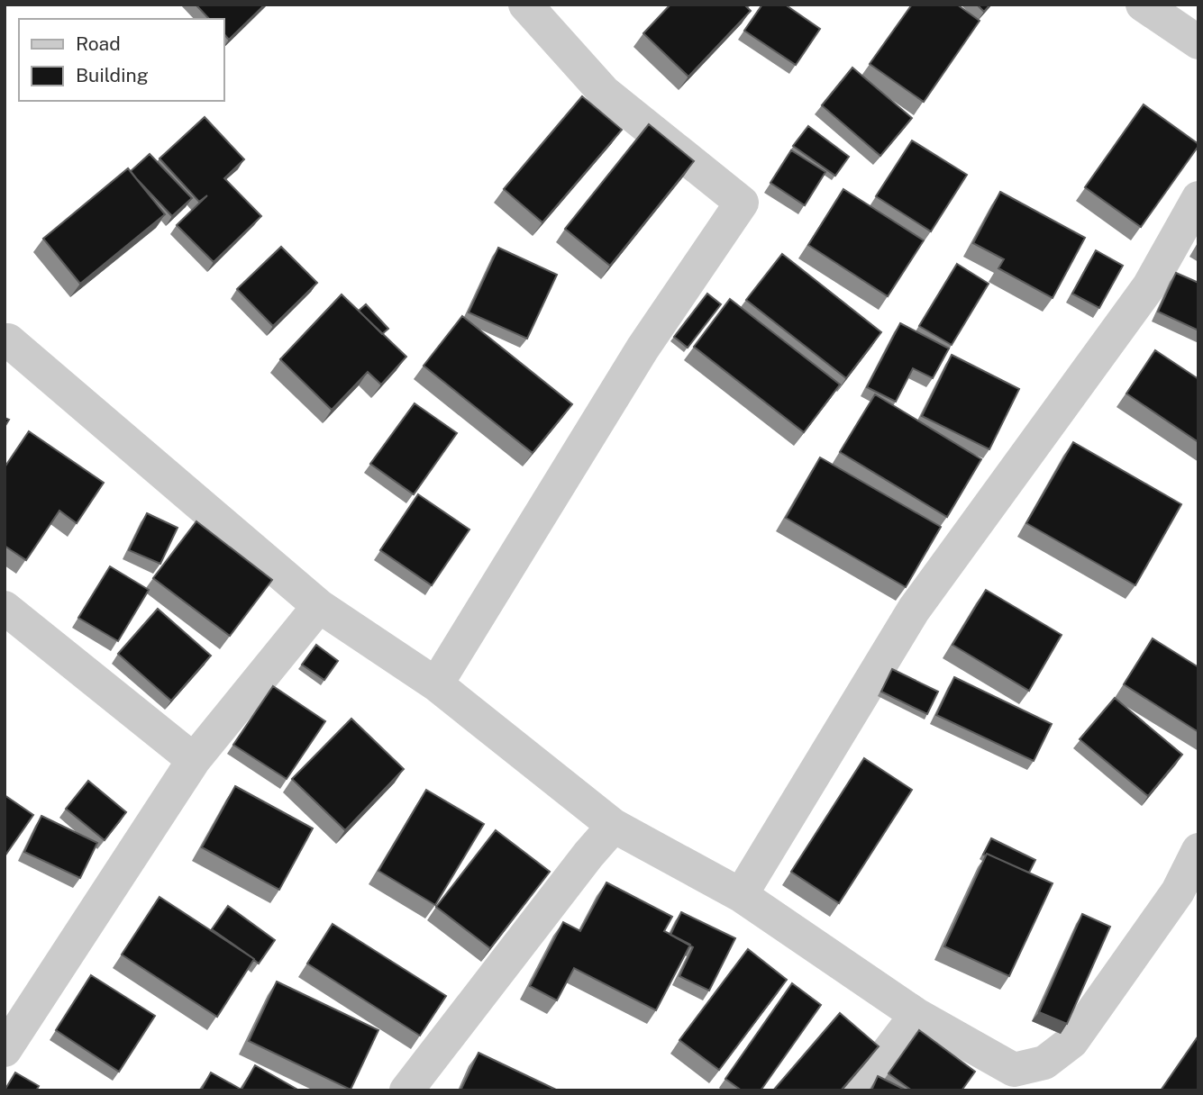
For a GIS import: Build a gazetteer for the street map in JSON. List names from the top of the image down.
{
  "legend": ["Road", "Building"]
}
